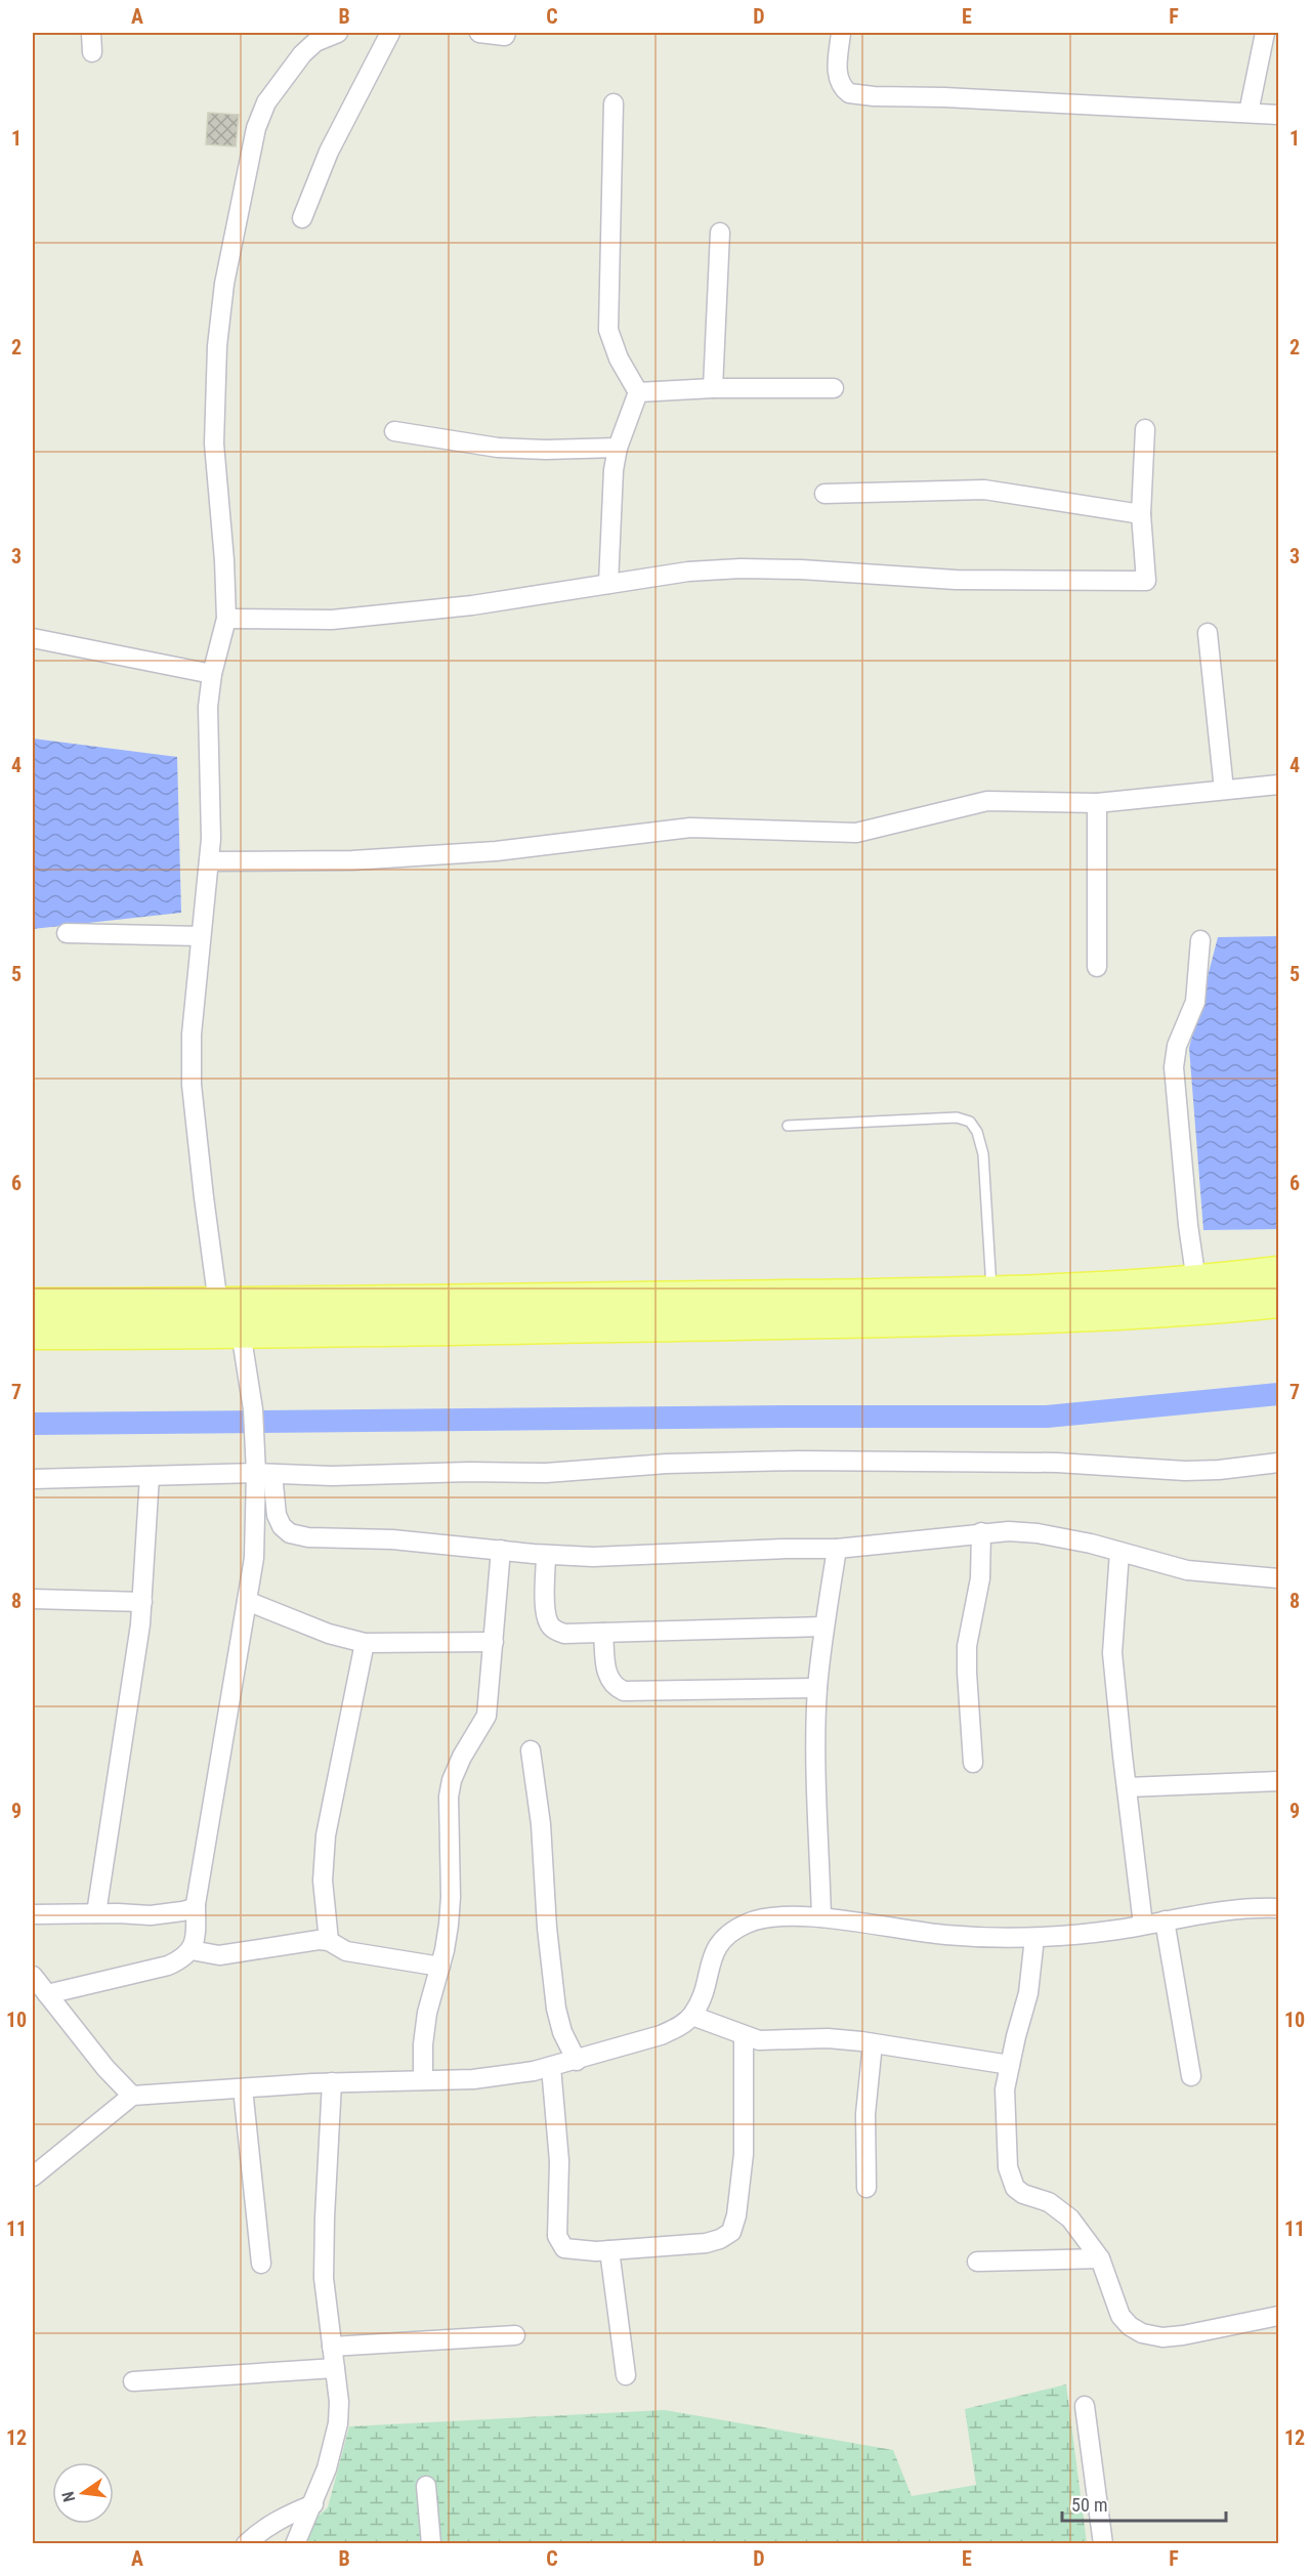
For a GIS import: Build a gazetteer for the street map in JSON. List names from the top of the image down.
{
  "scale_bar": "50 m",
  "north": "left",
  "grid": {
    "columns": [
      "A",
      "B",
      "C",
      "D",
      "E",
      "F"
    ],
    "rows": [
      "1",
      "2",
      "3",
      "4",
      "5",
      "6",
      "7",
      "8",
      "9",
      "10",
      "11",
      "12"
    ]
  }
}
